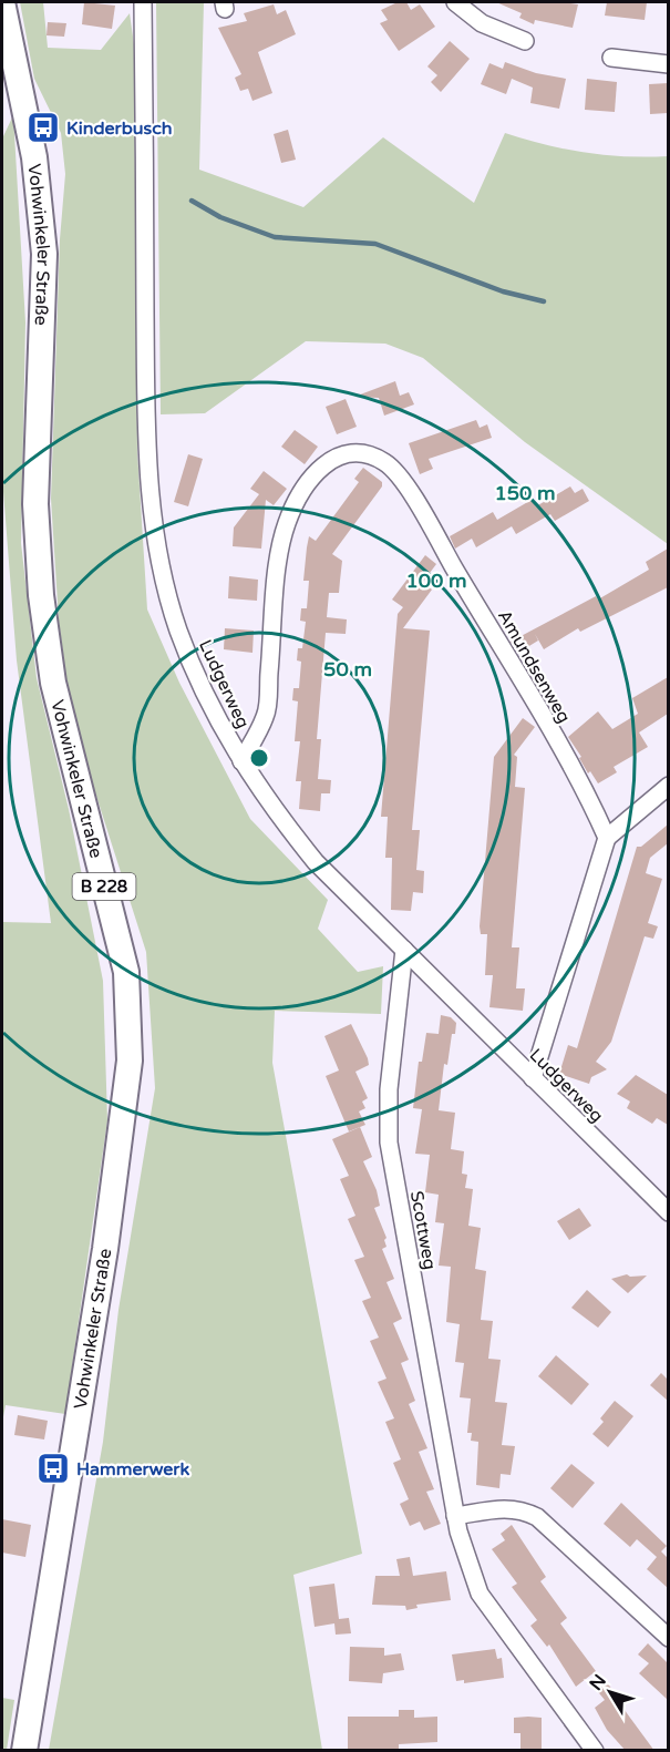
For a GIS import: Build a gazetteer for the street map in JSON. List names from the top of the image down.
{
  "streets": {
    "main road": ["Vohwinkeler Straße", "B 228"],
    "street": ["Amundsenweg", "Ludgerweg", "Scottweg"]
  },
  "crossings": [
    ["Amundsenweg", "Ludgerweg"],
    ["Ludgerweg", "Scottweg"]
  ],
  "places": {
    "bus stop": ["Kinderbusch", "Hammerwerk"]
  },
  "north": "top left",
  "rings": ["150 m", "100 m", "50 m"]
}
